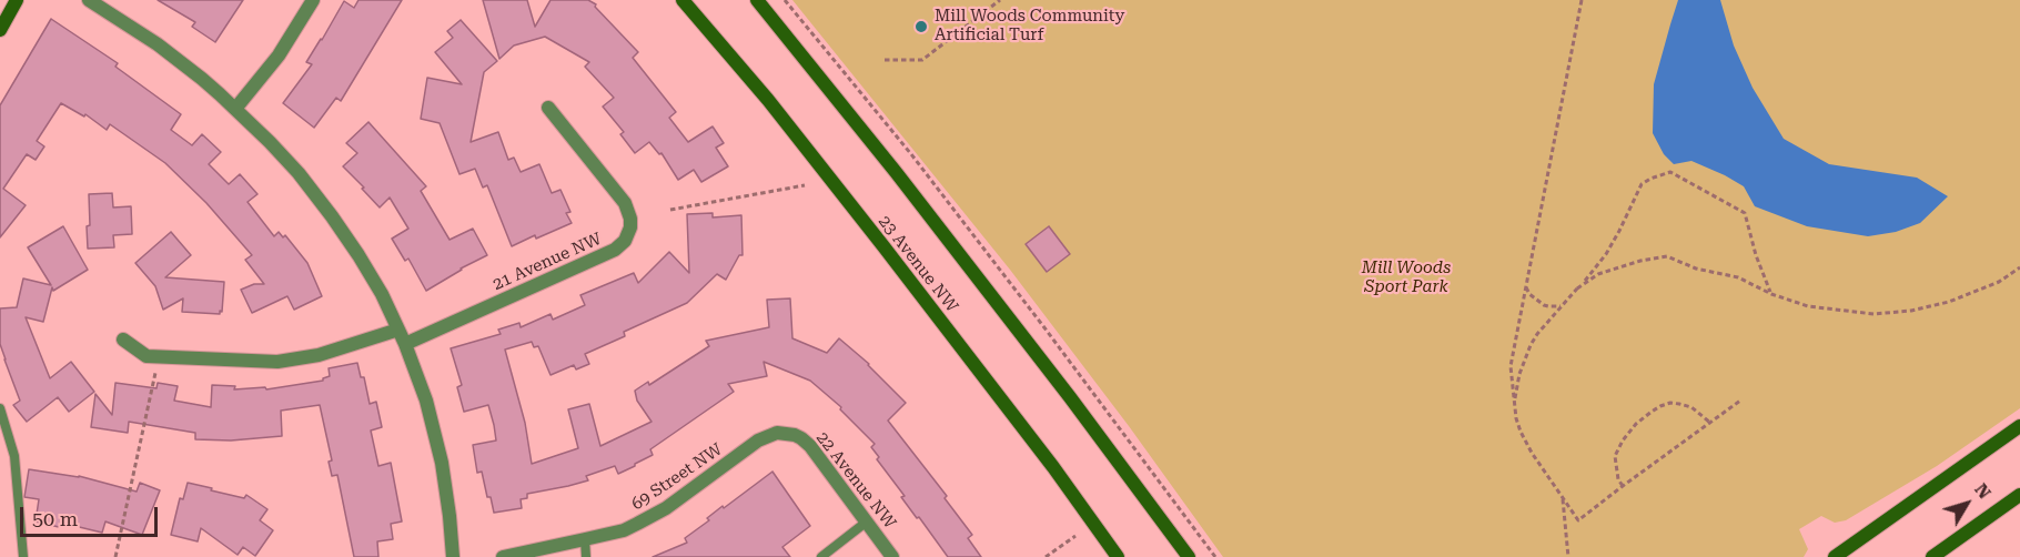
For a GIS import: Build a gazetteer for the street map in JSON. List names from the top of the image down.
{
  "streets": {
    "main road": ["23 Avenue NW"],
    "street": ["21 Avenue NW", "69 Street NW", "22 Avenue NW"]
  },
  "crossings": [
    ["69 Street NW", "22 Avenue NW"]
  ],
  "parks": ["Mill Woods Sport Park"],
  "places": ["Mill Woods Community Artificial Turf"],
  "scale_bar": "50 m",
  "north": "top right"
}
